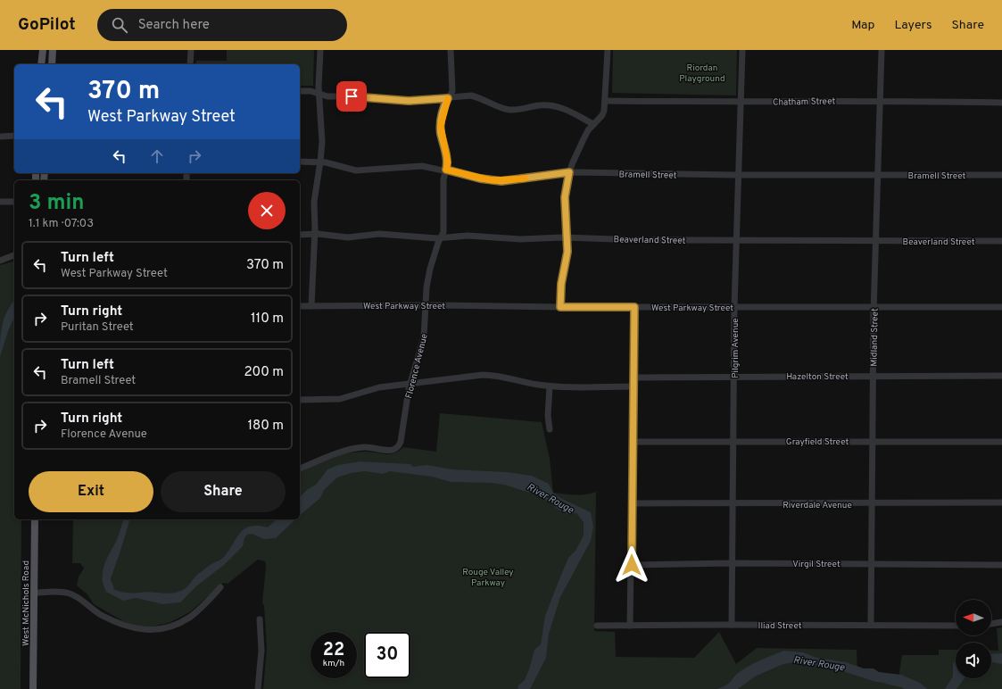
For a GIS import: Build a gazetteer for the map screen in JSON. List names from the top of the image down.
{
  "streets": {
    "main road": ["West McNichols Road"],
    "street": [
      "Chatham Street",
      "Bramell Street",
      "Beaverland Street",
      "West Parkway Street",
      "Midland Street",
      "Pilgrim Avenue",
      "Florence Avenue",
      "Hazelton Street",
      "Grayfield Street",
      "Riverdale Avenue",
      "Virgil Street",
      "Iliad Street"
    ]
  },
  "crossings": [
    ["Chatham Street", "Midland Street"],
    ["Chatham Street", "Pilgrim Avenue"],
    ["Bramell Street", "Midland Street"],
    ["Bramell Street", "Pilgrim Avenue"],
    ["Bramell Street", "Florence Avenue"],
    ["Beaverland Street", "Midland Street"],
    ["Beaverland Street", "Pilgrim Avenue"],
    ["Beaverland Street", "Florence Avenue"],
    ["West Parkway Street", "Midland Street"],
    ["West Parkway Street", "Pilgrim Avenue"],
    ["West Parkway Street", "Florence Avenue"],
    ["Midland Street", "Hazelton Street"],
    ["Midland Street", "Grayfield Street"],
    ["Midland Street", "Riverdale Avenue"],
    ["Midland Street", "Virgil Street"],
    ["Midland Street", "Iliad Street"],
    ["Pilgrim Avenue", "Hazelton Street"],
    ["Pilgrim Avenue", "Grayfield Street"],
    ["Pilgrim Avenue", "Riverdale Avenue"],
    ["Pilgrim Avenue", "Virgil Street"],
    ["Pilgrim Avenue", "Iliad Street"]
  ],
  "water": ["River Rouge"],
  "parks": ["Riordan Playground", "Rouge Valley Parkway"],
  "north": "left",
  "page": {
    "header": "GoPilot",
    "search": "Search here",
    "nav": ["Map", "Layers", "Share"],
    "turn": ["370 m", "West Parkway Street"],
    "heading": ["3 min", "1.1 km · 07:03"],
    "list": [
      {
        "name": "Turn left",
        "note": "West Parkway Street",
        "value": "370 m"
      },
      {
        "name": "Turn right",
        "note": "Puritan Street",
        "value": "110 m"
      },
      {
        "name": "Turn left",
        "note": "Bramell Street",
        "value": "200 m"
      },
      {
        "name": "Turn right",
        "note": "Florence Avenue",
        "value": "180 m"
      }
    ],
    "buttons": ["Exit", "Share"],
    "speed": "22 km/h",
    "limit": "30"
  }
}
